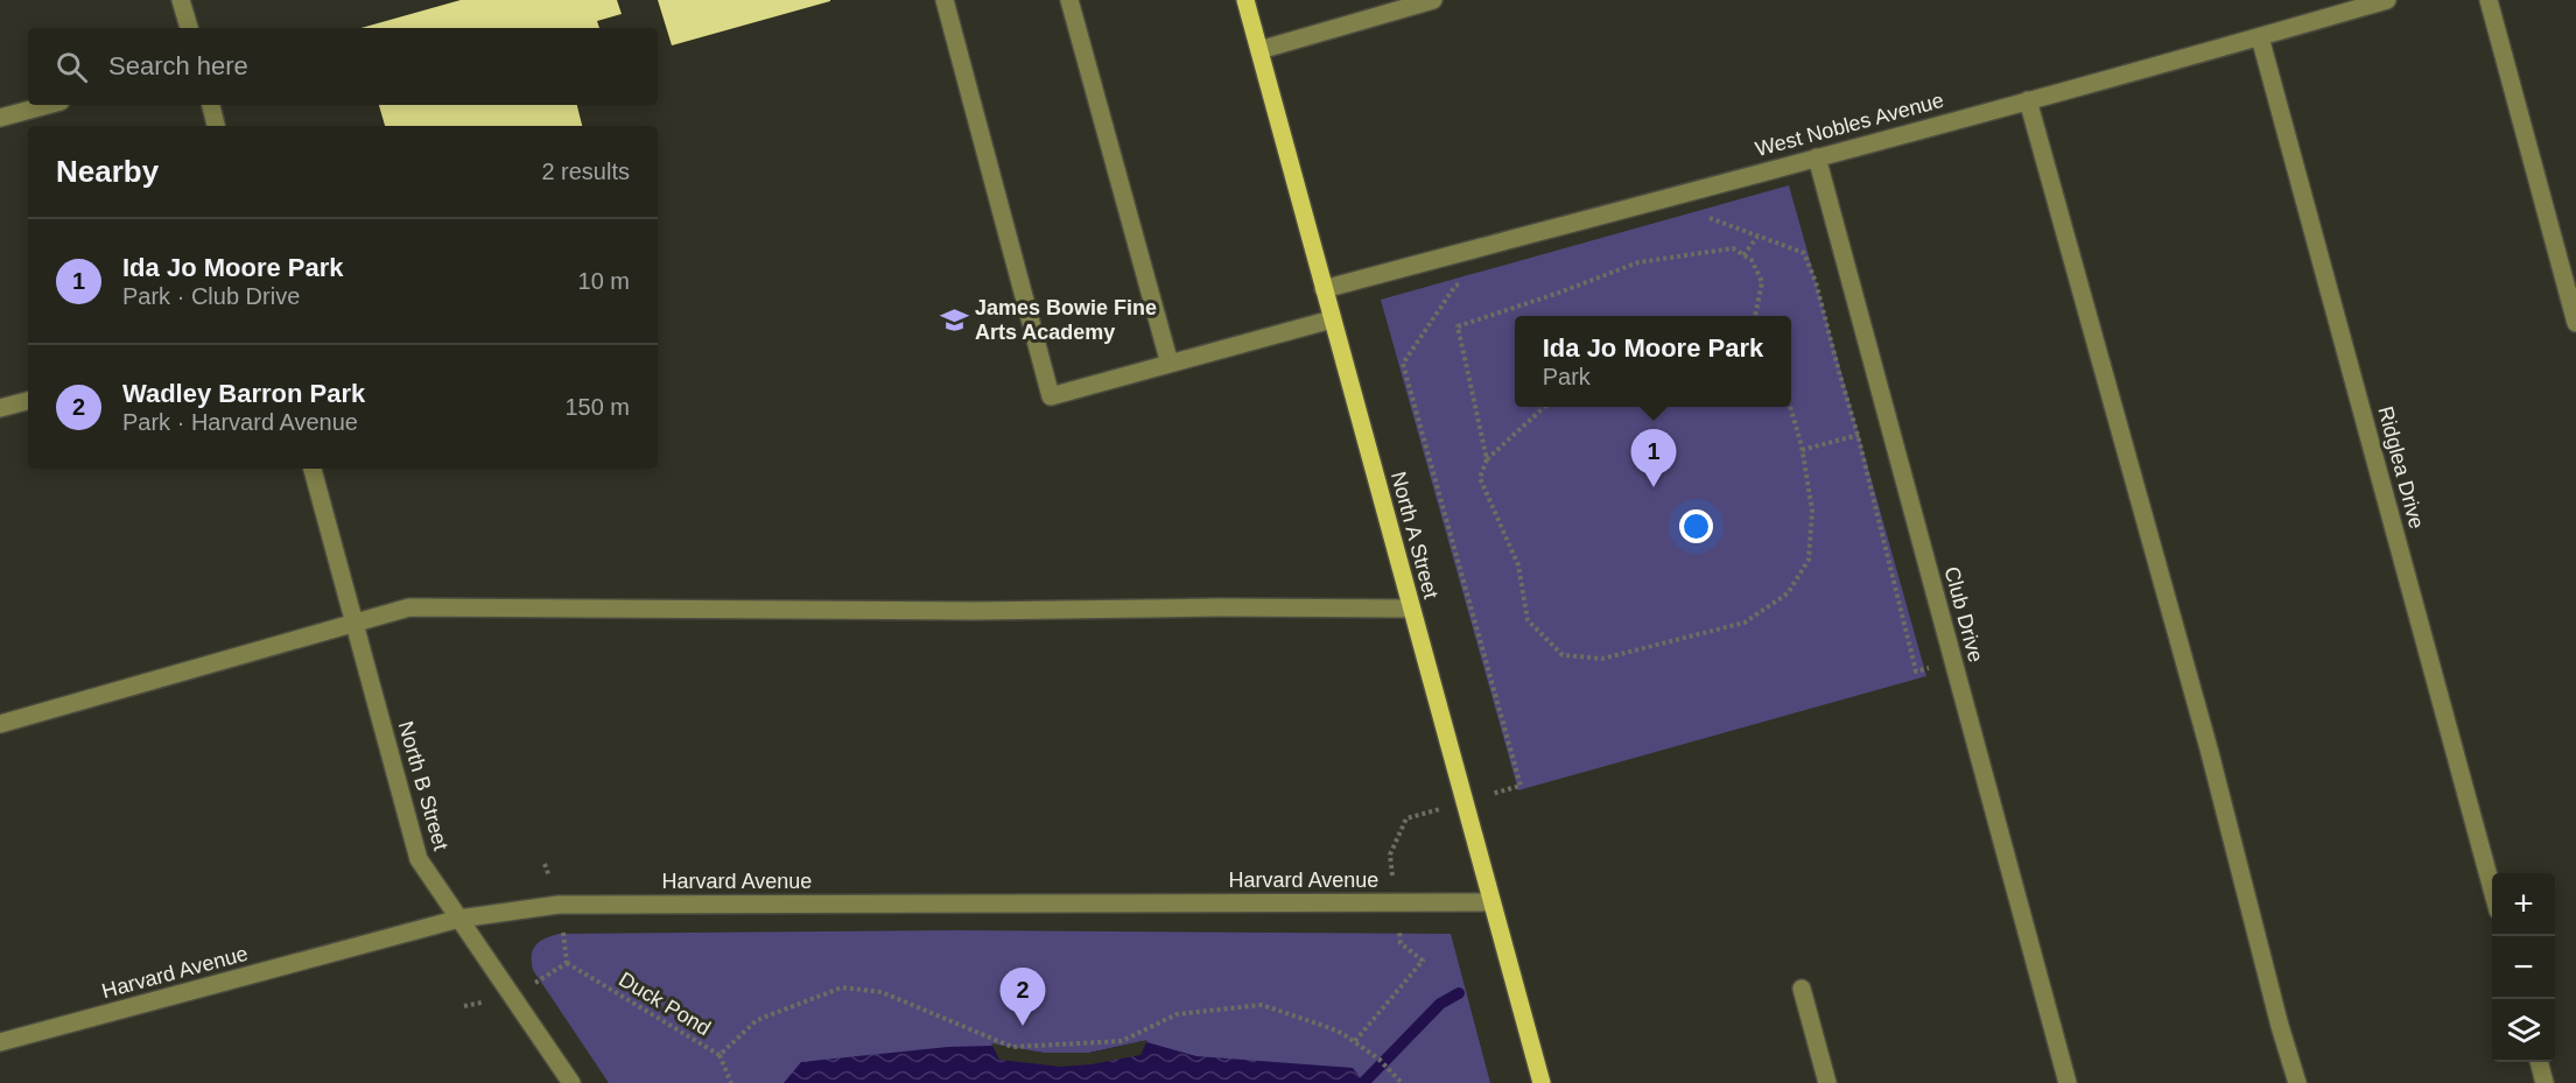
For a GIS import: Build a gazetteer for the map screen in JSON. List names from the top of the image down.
{
  "streets": {
    "main road": ["North A Street"],
    "street": [
      "West Nobles Avenue",
      "Ridglea Drive",
      "Club Drive",
      "North B Street",
      "Harvard Avenue"
    ],
    "path": ["Duck Pond"]
  },
  "crossings": [
    ["West Nobles Avenue", "Ridglea Drive"],
    ["West Nobles Avenue", "North A Street"],
    ["West Nobles Avenue", "Club Drive"],
    ["North A Street", "Harvard Avenue"],
    ["North B Street", "Harvard Avenue"]
  ],
  "places": {
    "school or university": ["James Bowie Fine Arts Academy"]
  },
  "page": {
    "search": "Search here",
    "heading": ["Nearby", "2 results"],
    "list": [
      {
        "mark": "1",
        "name": "Ida Jo Moore Park",
        "note": "Park · Club Drive",
        "value": "10 m"
      },
      {
        "mark": "2",
        "name": "Wadley Barron Park",
        "note": "Park · Harvard Avenue",
        "value": "150 m"
      }
    ],
    "popup": ["Ida Jo Moore Park", "Park"],
    "pins": ["1", "2"],
    "map_buttons": ["+", "−"]
  }
}
